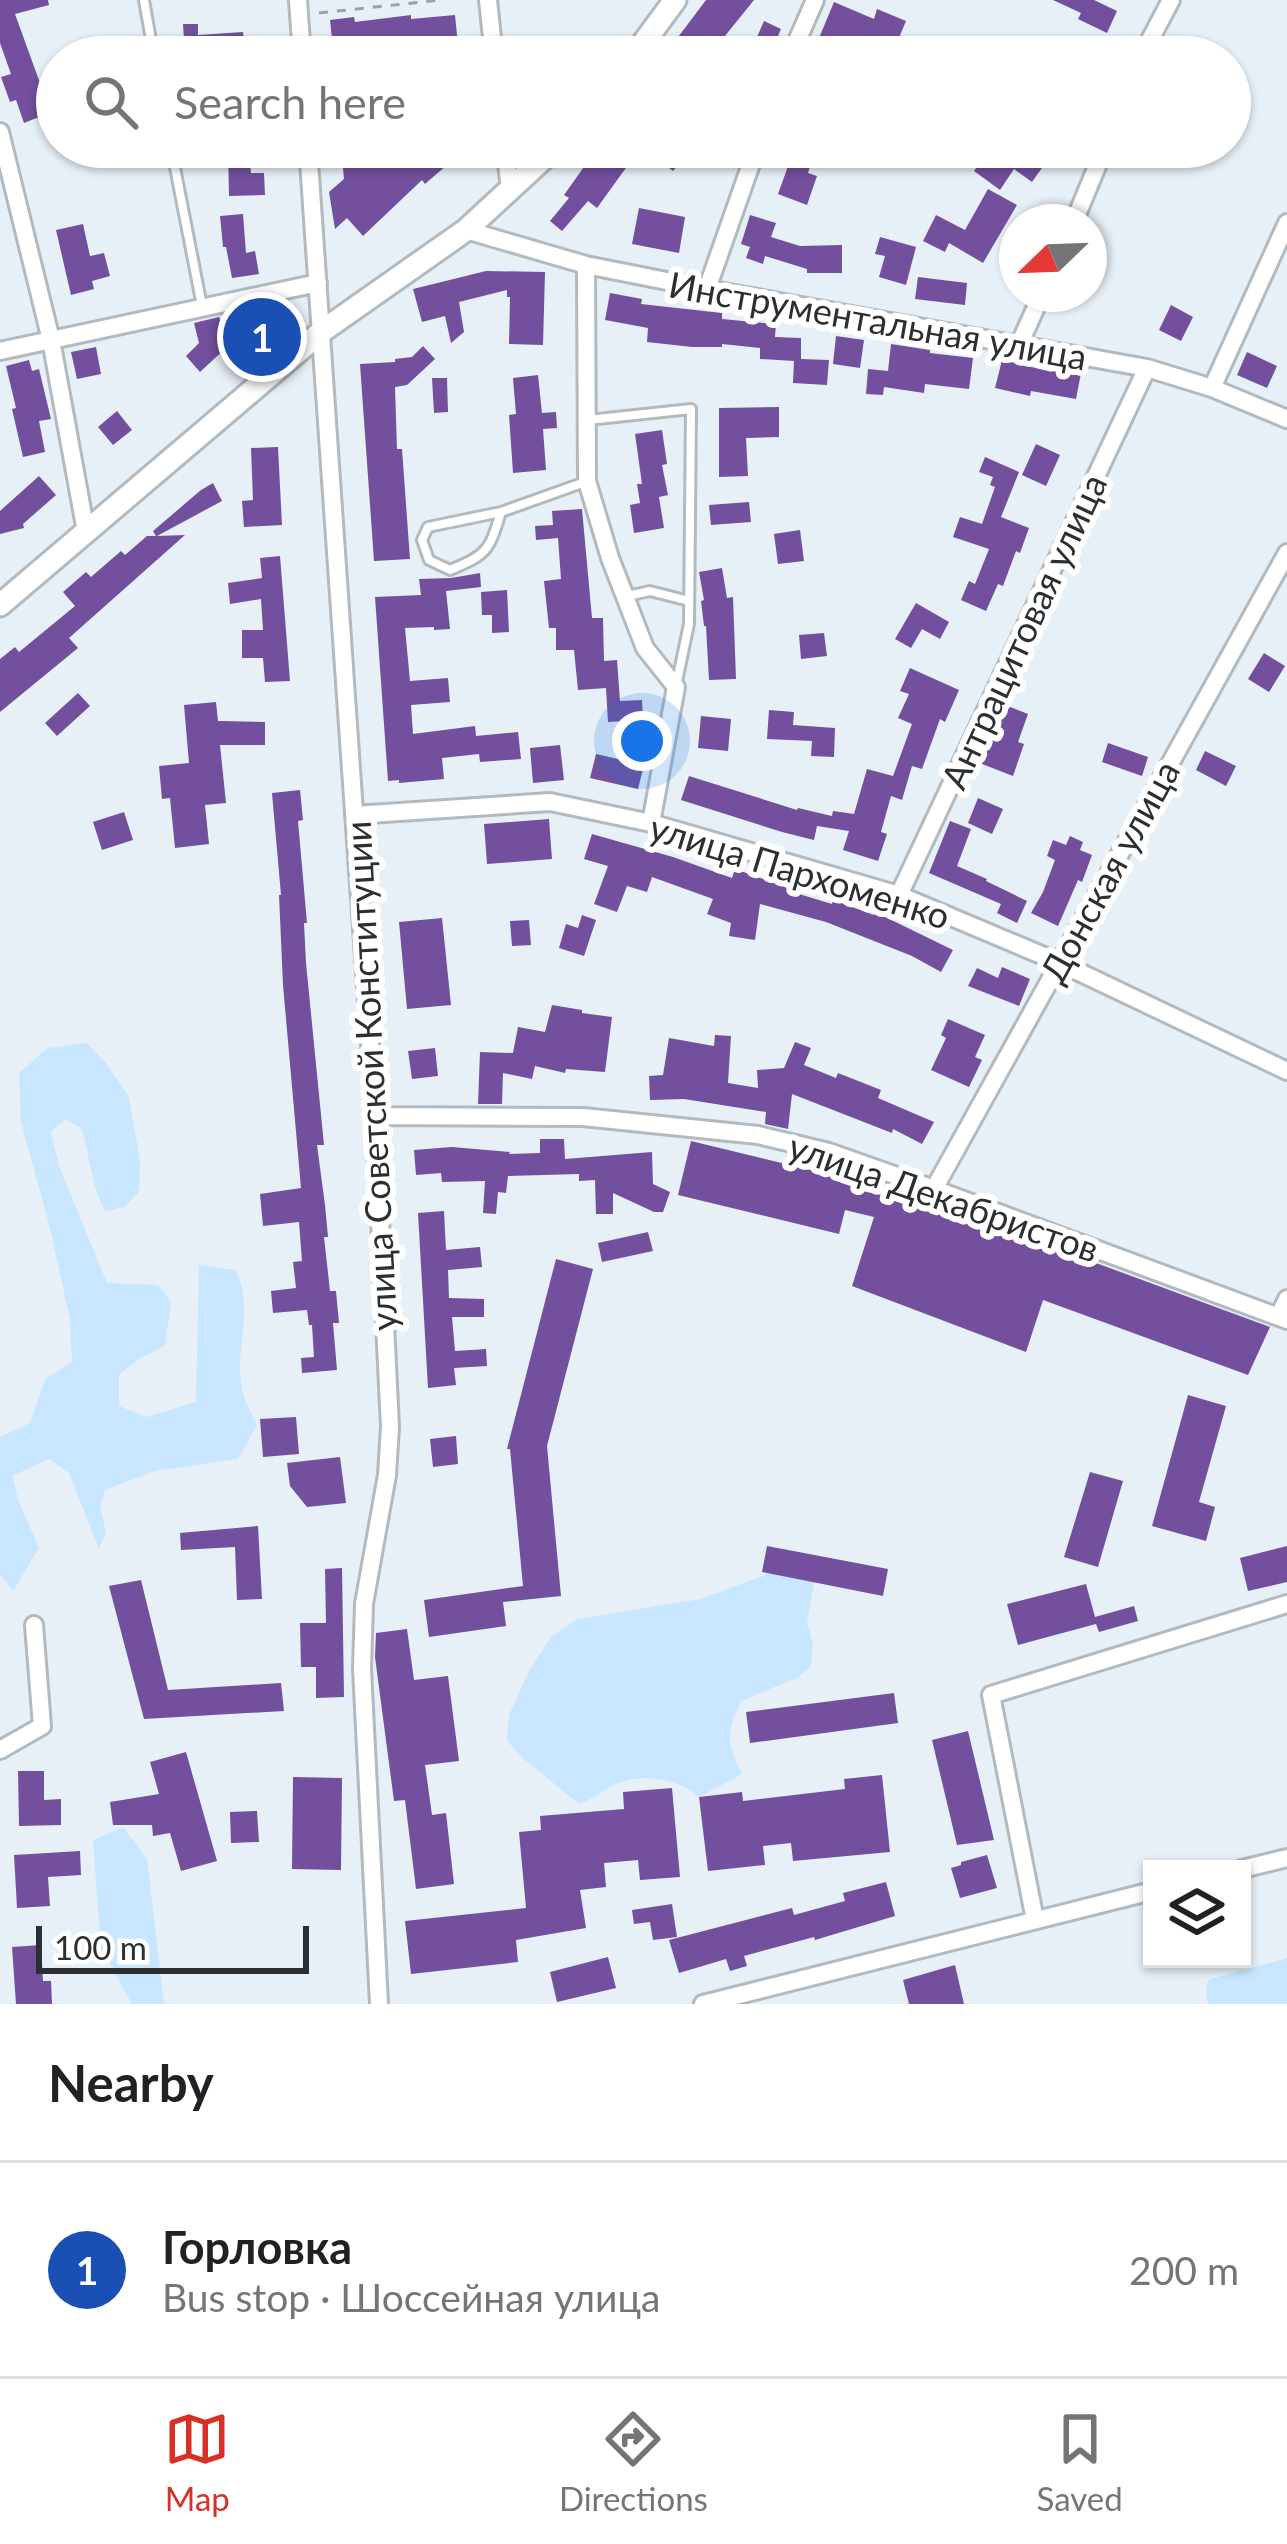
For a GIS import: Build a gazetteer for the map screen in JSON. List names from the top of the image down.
{
  "streets": {
    "street": [
      "Инструментальная улица",
      "Антрацитовая улица",
      "улица Пархоменко",
      "Донская улица",
      "улица Советской Конституции",
      "улица Декабристов"
    ]
  },
  "crossings": [
    ["Инструментальная улица", "Антрацитовая улица"],
    ["Антрацитовая улица", "улица Пархоменко"],
    ["улица Пархоменко", "Донская улица"],
    ["улица Пархоменко", "улица Советской Конституции"],
    ["Донская улица", "улица Декабристов"],
    ["улица Советской Конституции", "улица Декабристов"]
  ],
  "scale_bar": "100 m",
  "north": "bottom left",
  "page": {
    "search": "Search here",
    "pins": "1",
    "scale": "100 m",
    "heading": "Nearby",
    "list": [
      {
        "mark": "1",
        "name": "Горловка",
        "note": "Bus stop · Шоссейная улица",
        "value": "200 m"
      }
    ],
    "nav": ["Map", "Directions", "Saved"]
  }
}
